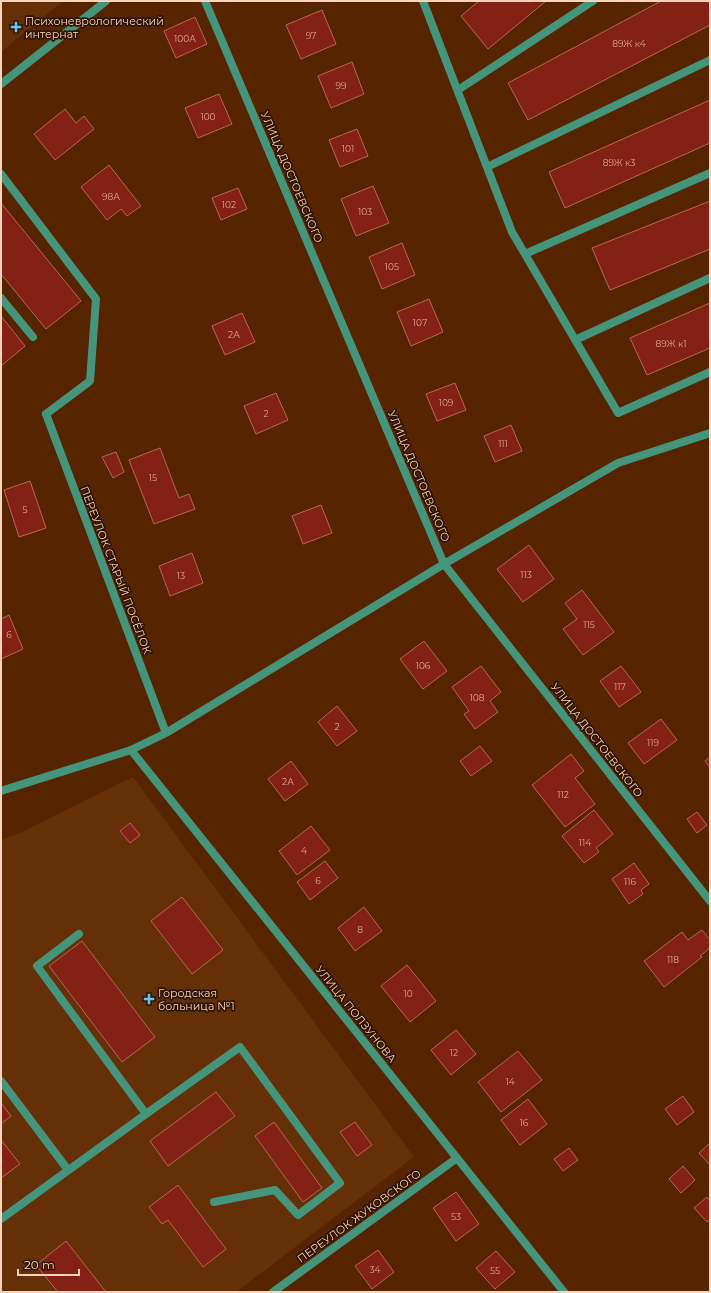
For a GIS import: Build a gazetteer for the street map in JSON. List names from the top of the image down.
{
  "streets": {
    "street": [
      "УЛИЦА ДОСТОЕВСКОГО",
      "ПЕРЕУЛОК СТАРЫЙ ПОСЁЛОК",
      "УЛИЦА ПОЛЗУНОВА",
      "ПЕРЕУЛОК ЖУКОВСКОГО"
    ]
  },
  "crossings": [
    ["УЛИЦА ПОЛЗУНОВА", "ПЕРЕУЛОК ЖУКОВСКОГО"]
  ],
  "places": {
    "health": ["Психоневрологический интернат", "Городская больница №1"]
  },
  "house_numbers": [
    "97",
    "100А",
    "89Ж к4",
    "99",
    "100",
    "101",
    "89Ж к3",
    "98А",
    "102",
    "103",
    "105",
    "107",
    "2А",
    "89Ж к1",
    "109",
    "2",
    "111",
    "15",
    "5",
    "113",
    "13",
    "115",
    "6",
    "106",
    "117",
    "108",
    "2",
    "119",
    "2А",
    "112",
    "114",
    "4",
    "6",
    "116",
    "8",
    "118",
    "10",
    "12",
    "14",
    "16",
    "53",
    "34",
    "55"
  ],
  "scale_bar": "20 m"
}
